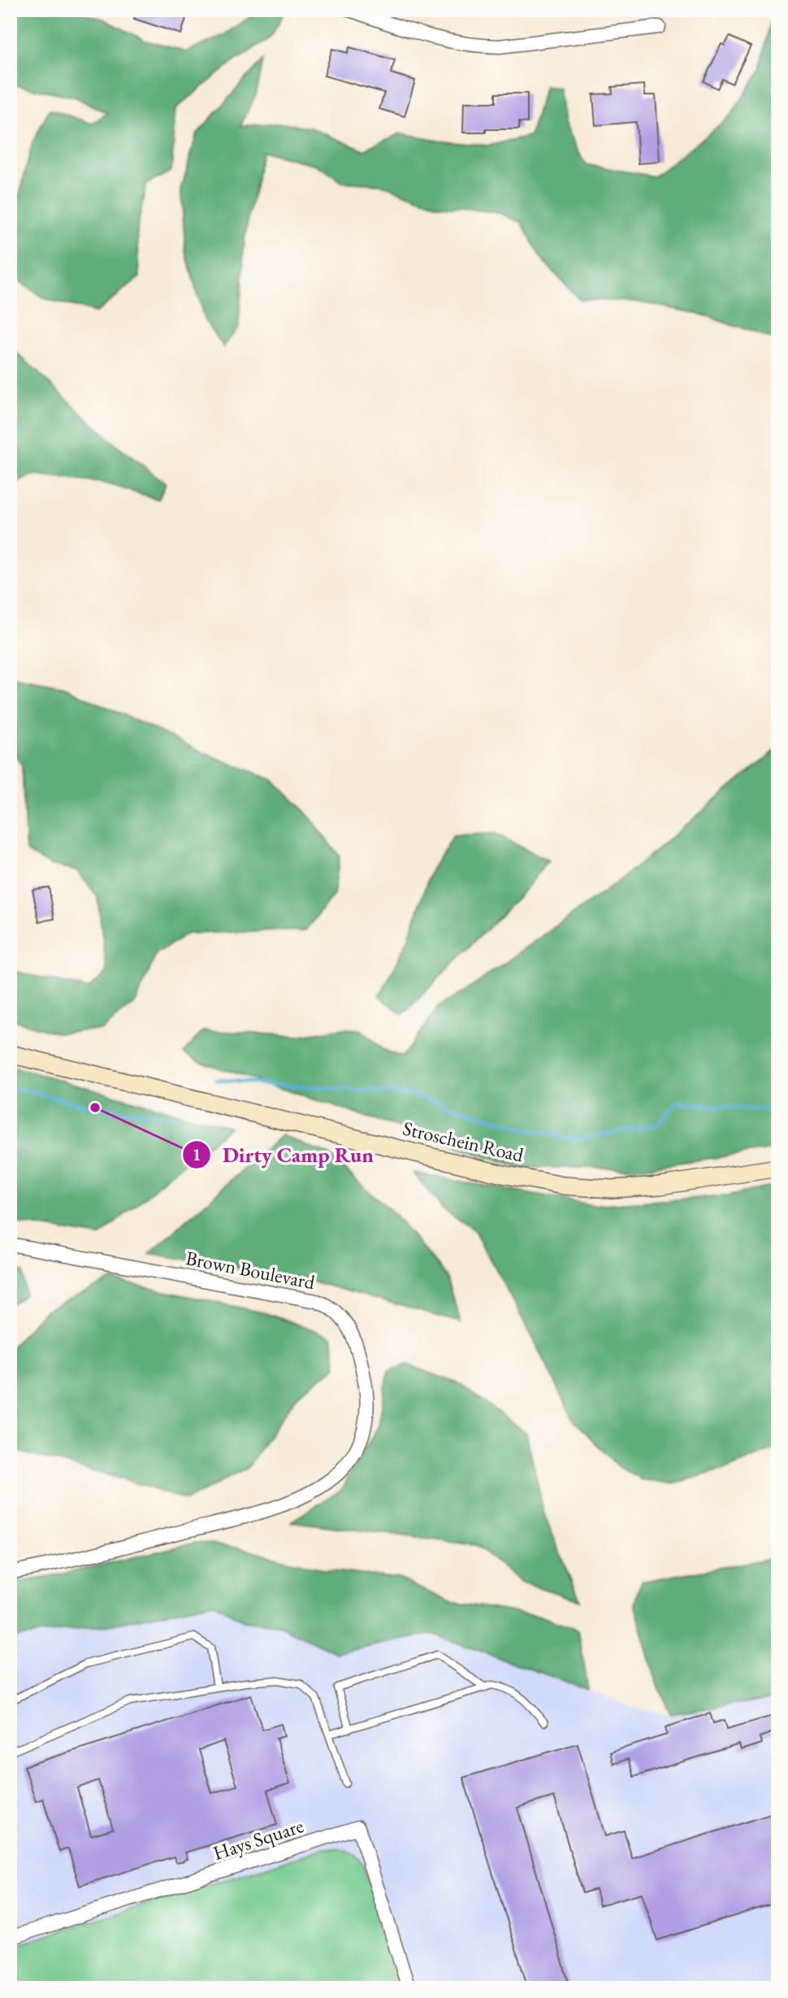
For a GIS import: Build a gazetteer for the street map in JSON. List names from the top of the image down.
{
  "streets": {
    "street": ["Stroschein Road", "Brown Boulevard", "Hays Square"]
  },
  "places": ["Dirty Camp Run"]
}
